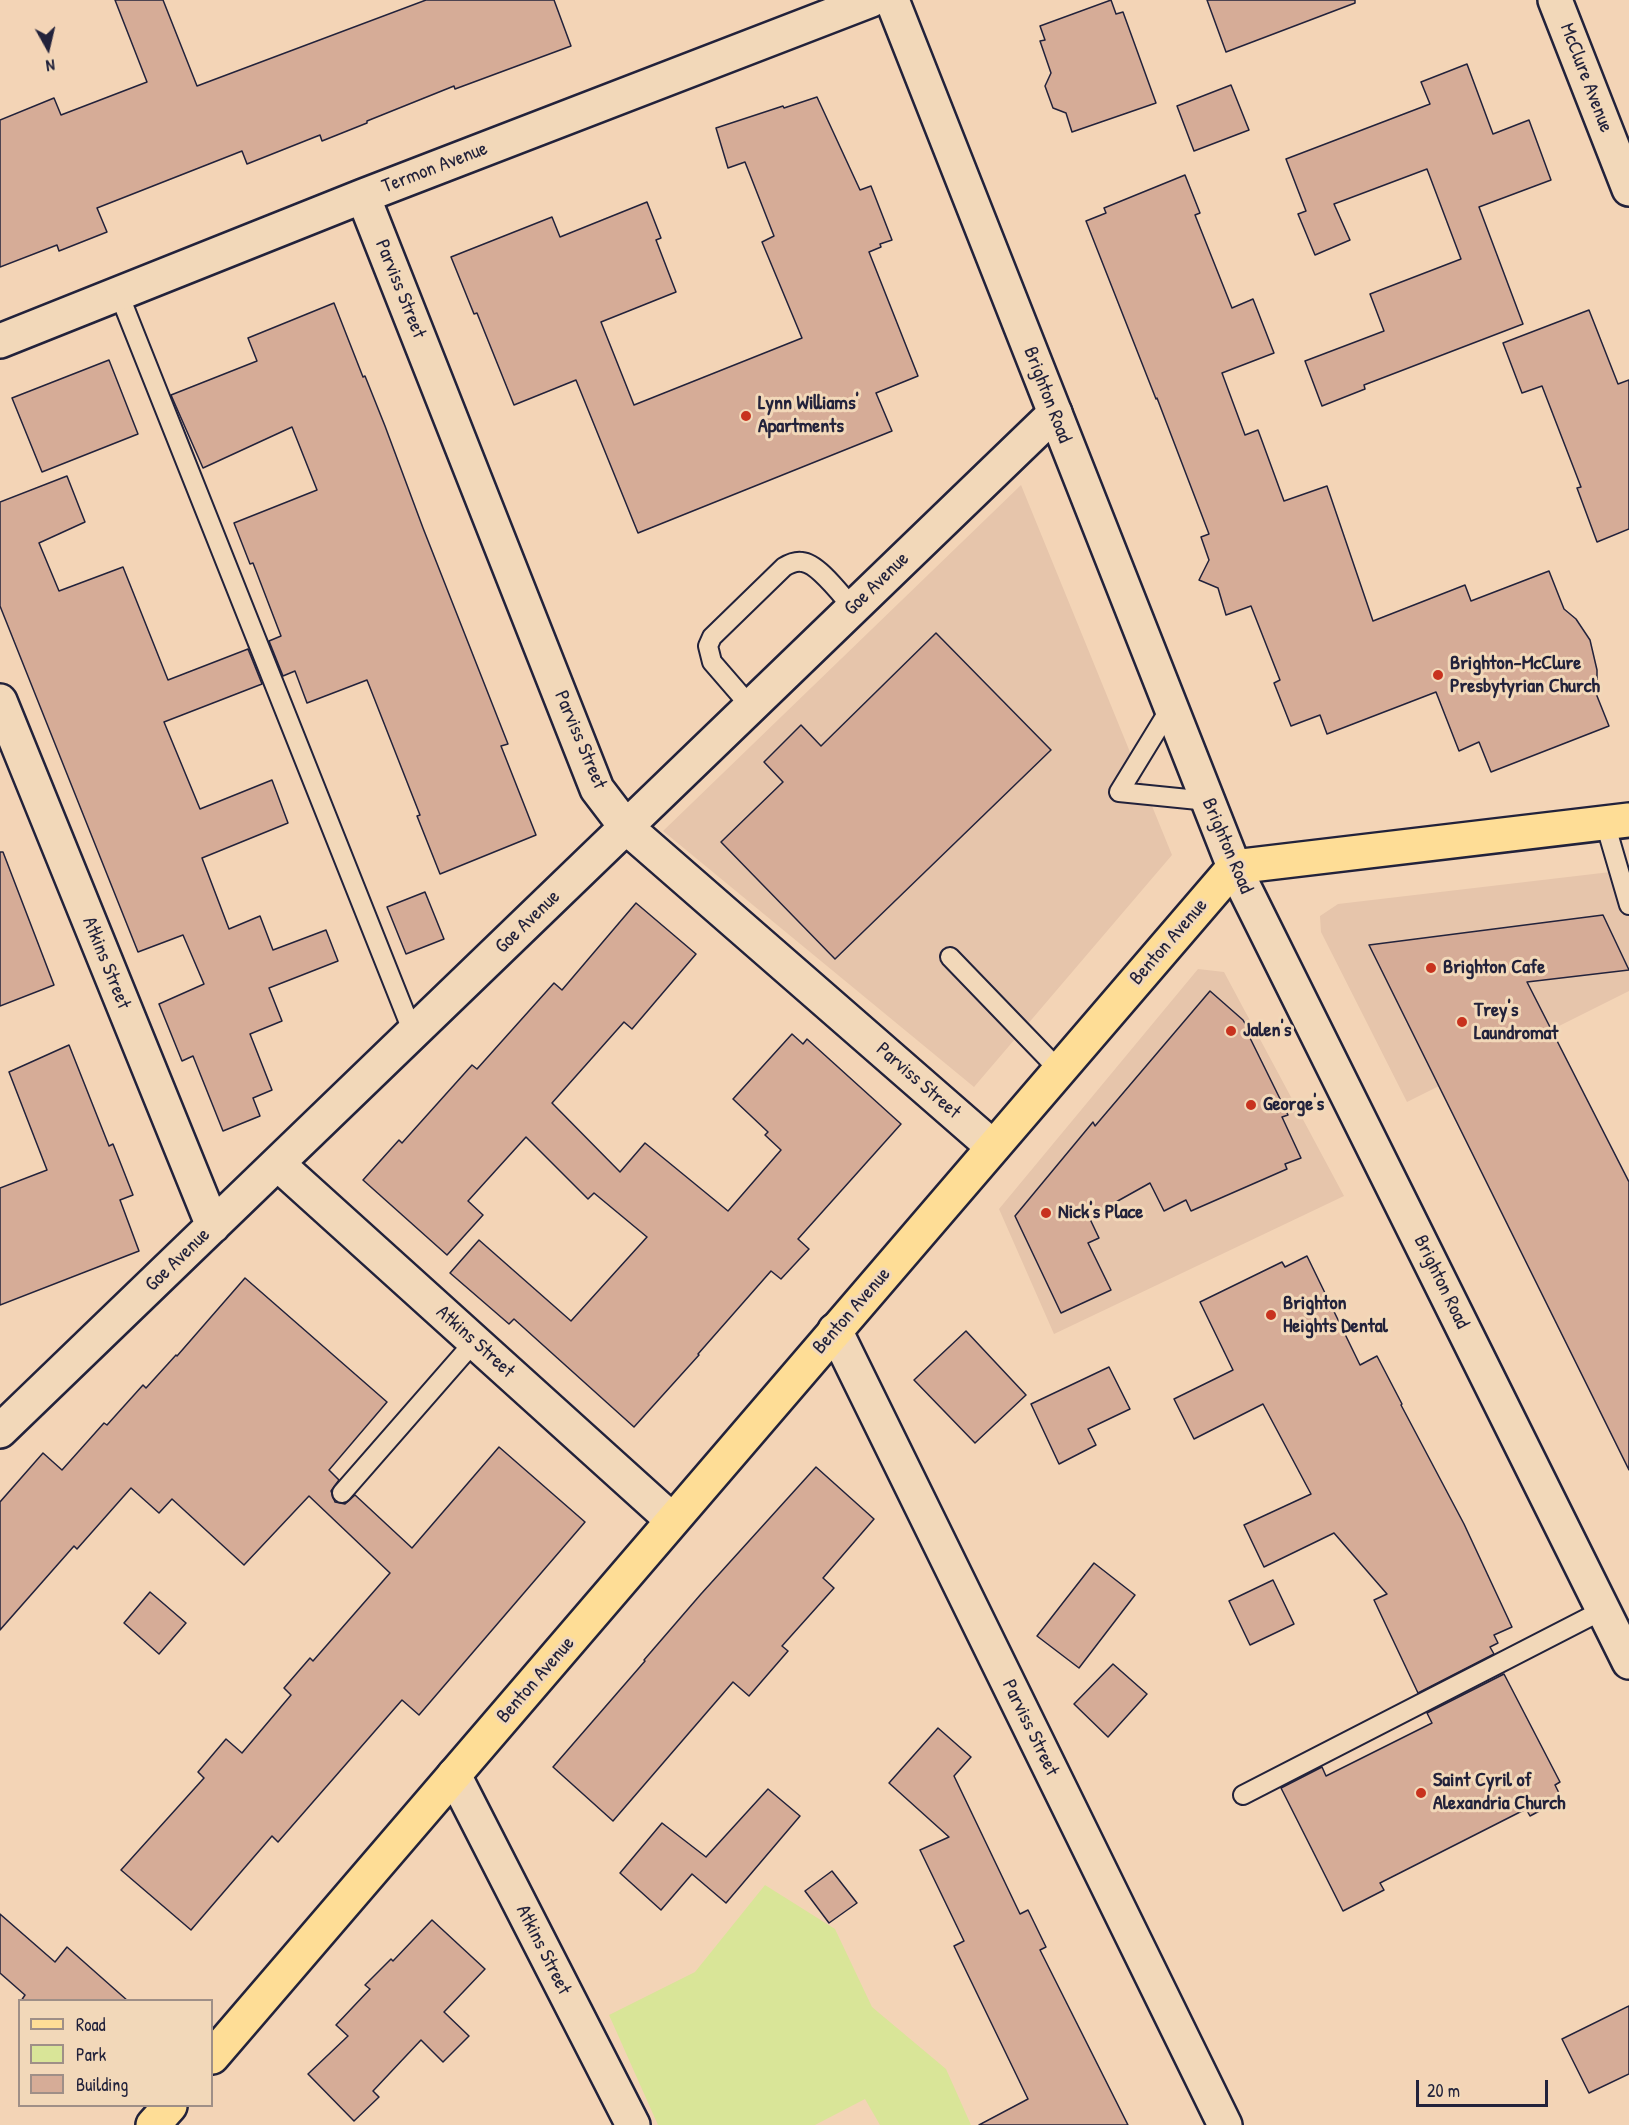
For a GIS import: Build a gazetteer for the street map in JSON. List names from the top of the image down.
{
  "streets": {
    "main road": ["Benton Avenue"],
    "street": [
      "McClure Avenue",
      "Termon Avenue",
      "Parviss Street",
      "Brighton Road",
      "Goe Avenue",
      "Atkins Street"
    ]
  },
  "crossings": [
    ["Termon Avenue", "Parviss Street"],
    ["Parviss Street", "Goe Avenue"],
    ["Parviss Street", "Benton Avenue"],
    ["Brighton Road", "Goe Avenue"],
    ["Brighton Road", "Benton Avenue"],
    ["Goe Avenue", "Atkins Street"],
    ["Benton Avenue", "Atkins Street"]
  ],
  "places": [
    "Lynn Williams' Apartments",
    "Brighton-McClure Presbytyrian Church",
    "Brighton Cafe",
    "Trey's Laundromat",
    "Jalen's",
    "George's",
    "Nick's Place",
    "Brighton Heights Dental",
    "Saint Cyril of Alexandria Church"
  ],
  "legend": ["Road", "Park", "Building"],
  "scale_bar": "20 m",
  "north": "bottom"
}
